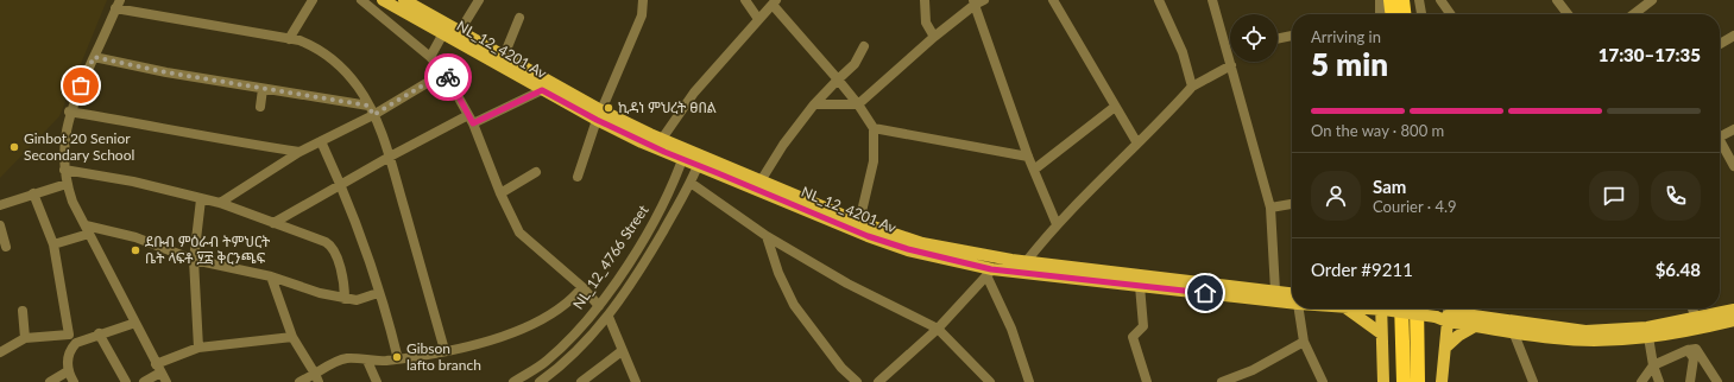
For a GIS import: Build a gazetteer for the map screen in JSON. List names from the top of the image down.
{
  "streets": {
    "main road": ["NL_12_4201 Av"],
    "street": ["NL_12_4766 Street"]
  },
  "crossings": [
    ["NL_12_4201 Av", "NL_12_4766 Street"]
  ],
  "places": [
    "ኪዳነ ምህረት ፀበል",
    "Ginbot 20 Senior Secondary School",
    "ደቡብ ምዕራብ ትምህርት ቤት ላፍቶ ፶፰ ቅርንጫፍ",
    "Gibson lafto branch"
  ],
  "page": {
    "heading": ["5 min", "Arriving in", "17:30–17:35"],
    "panel": [
      "Sam",
      "Courier · 4.9",
      "Order #9211",
      "$6.48"
    ],
    "bar": "On the way · 800 m"
  }
}
